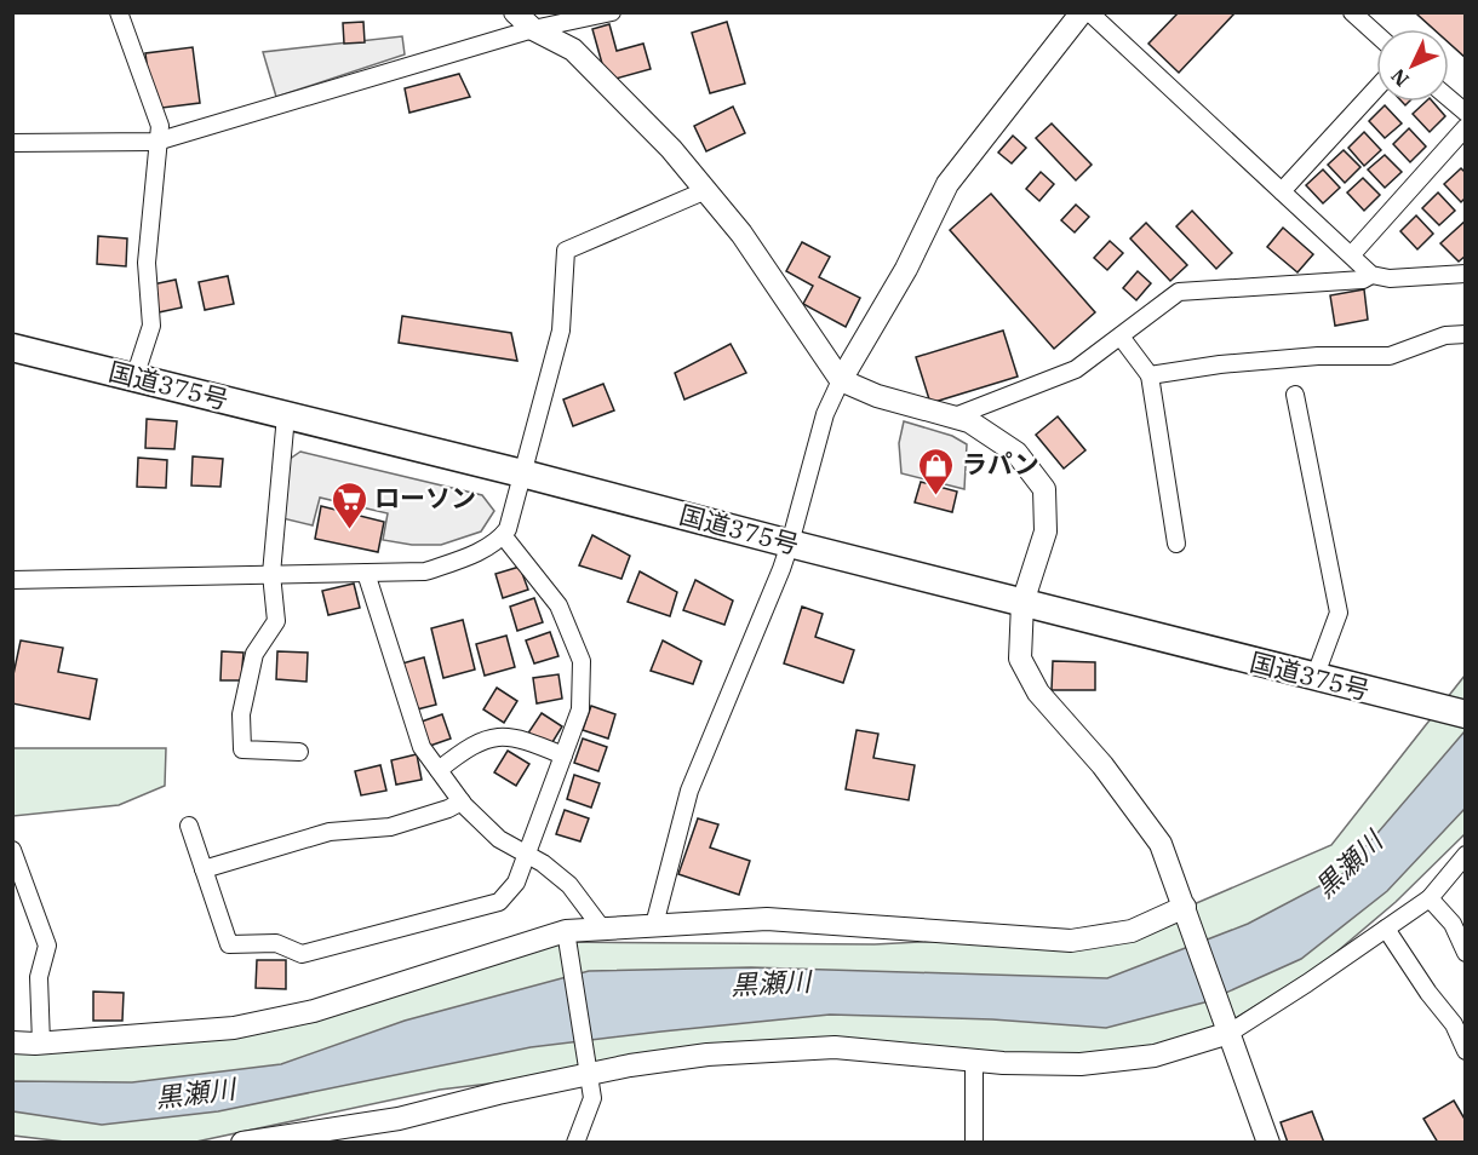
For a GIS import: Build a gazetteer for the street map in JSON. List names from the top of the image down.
{
  "streets": {
    "highway": ["国道375号"]
  },
  "water": ["黒瀬川"],
  "places": {
    "shop": ["ラパン"],
    "supermarket": ["ローソン"]
  },
  "north": "bottom left"
}
